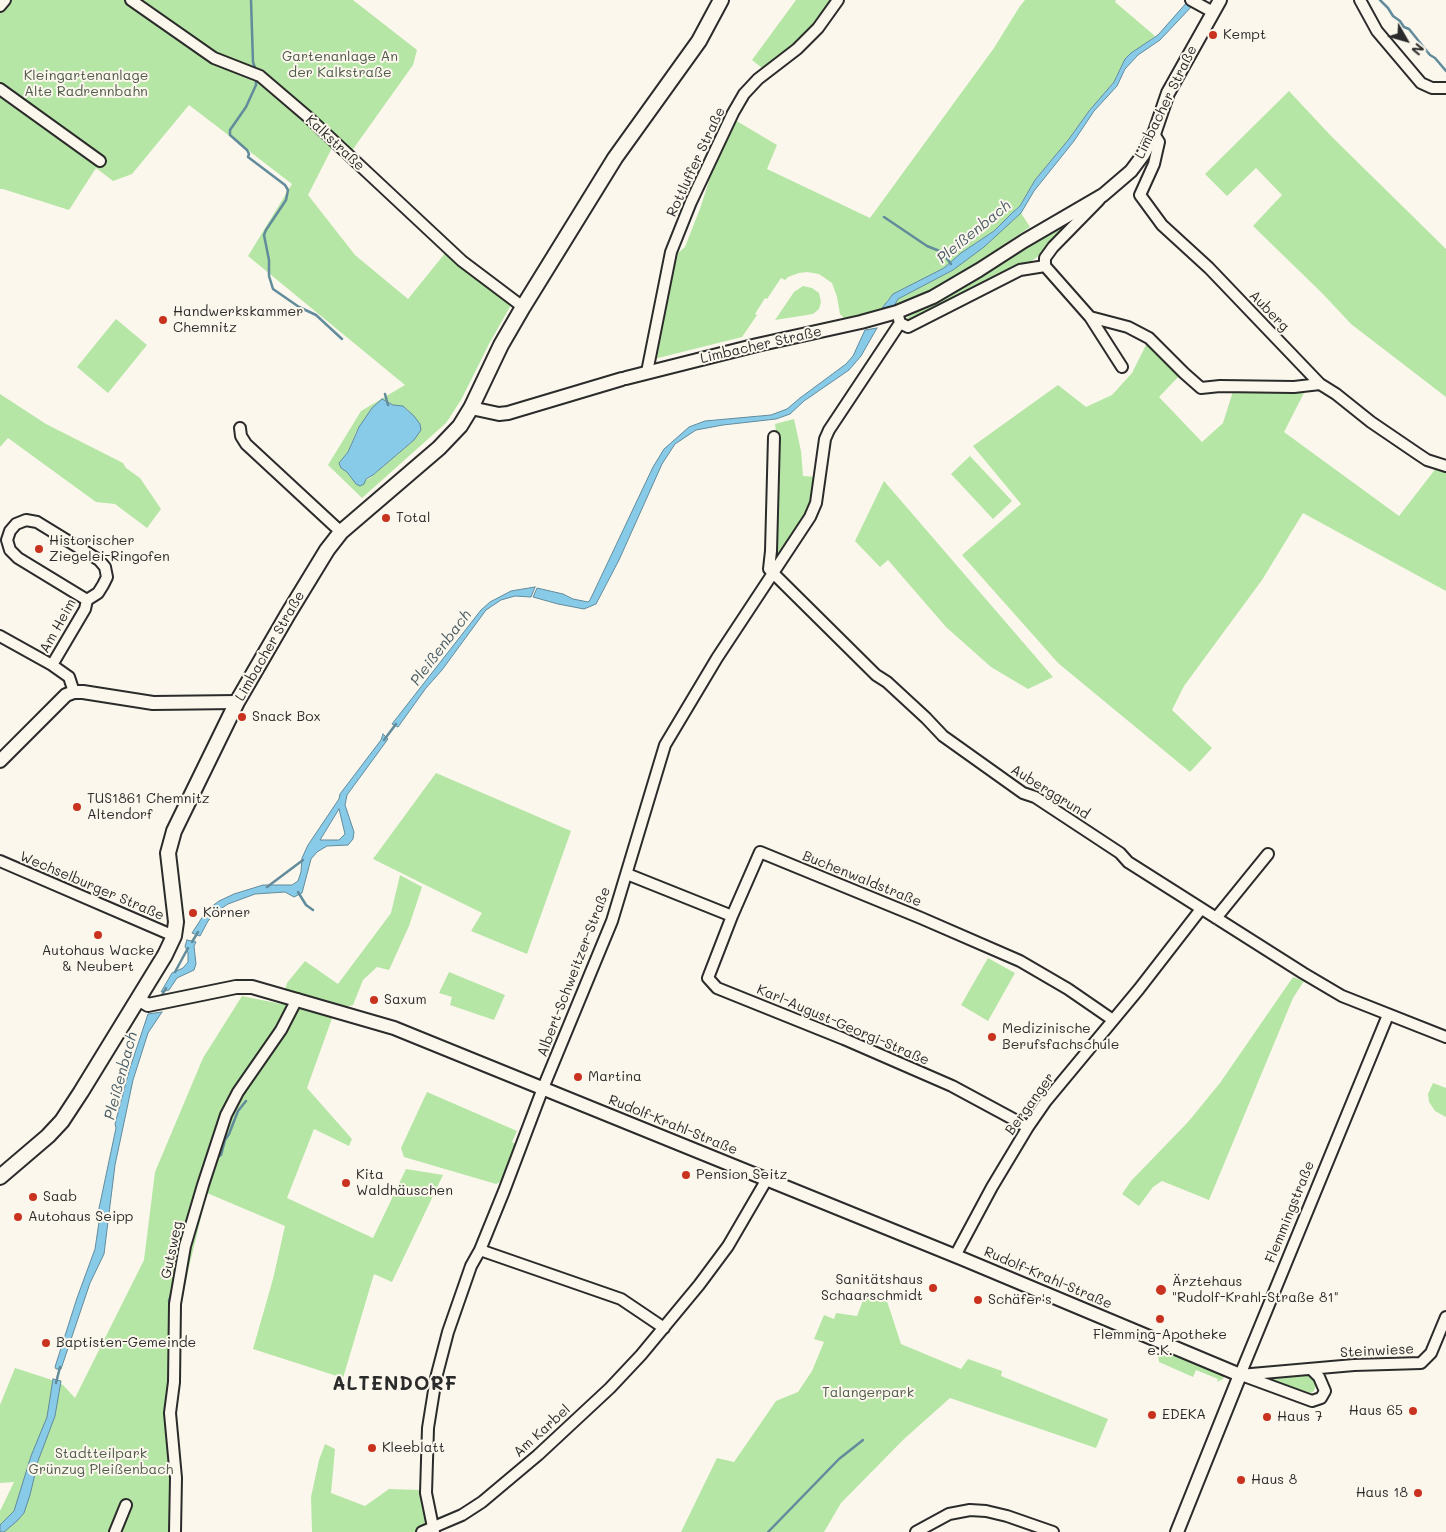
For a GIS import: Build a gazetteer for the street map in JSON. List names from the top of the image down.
{
  "streets": {
    "main road": ["Limbacher Straße"],
    "street": [
      "Kalkstraße",
      "Rottluffer Straße",
      "Auberg",
      "Am Heim",
      "Auberggrund",
      "Buchenwaldstraße",
      "Wechselburger Straße",
      "Albert-Schweitzer-Straße",
      "Karl-August-Georgi-Straße",
      "Berganger",
      "Rudolf-Krahl-Straße",
      "Flemmingstraße",
      "Gutsweg",
      "Steinwiese",
      "Am Karbel"
    ]
  },
  "crossings": [
    ["Limbacher Straße", "Rottluffer Straße"],
    ["Limbacher Straße", "Auberg"],
    ["Limbacher Straße", "Wechselburger Straße"],
    ["Limbacher Straße", "Rudolf-Krahl-Straße"],
    ["Auberggrund", "Albert-Schweitzer-Straße"],
    ["Auberggrund", "Berganger"],
    ["Auberggrund", "Flemmingstraße"],
    ["Buchenwaldstraße", "Karl-August-Georgi-Straße"],
    ["Buchenwaldstraße", "Berganger"],
    ["Albert-Schweitzer-Straße", "Rudolf-Krahl-Straße"],
    ["Albert-Schweitzer-Straße", "Am Karbel"],
    ["Karl-August-Georgi-Straße", "Berganger"],
    ["Berganger", "Rudolf-Krahl-Straße"],
    ["Rudolf-Krahl-Straße", "Flemmingstraße"],
    ["Rudolf-Krahl-Straße", "Gutsweg"],
    ["Rudolf-Krahl-Straße", "Steinwiese"],
    ["Rudolf-Krahl-Straße", "Am Karbel"],
    ["Flemmingstraße", "Steinwiese"]
  ],
  "districts": ["ALTENDORF"],
  "water": ["Pleißenbach"],
  "parks": [
    "Gartenanlage An der Kalkstraße",
    "Kleingartenanlage Alte Radrennbahn",
    "Talangerpark",
    "Stadtteilpark Grünzug Pleißenbach"
  ],
  "places": [
    "Kempt",
    "Handwerkskammer Chemnitz",
    "Total",
    "Historischer Ziegelei-Ringofen",
    "Snack Box",
    "TUS1861 Chemnitz Altendorf",
    "Körner",
    "Autohaus Wacke & Neubert",
    "Saxum",
    "Medizinische Berufsfachschule",
    "Martina",
    "Pension Seitz",
    "Kita Waldhäuschen",
    "Saab",
    "Autohaus Seipp",
    "Sanitätshaus Schaarschmidt",
    "Ärztehaus \"Rudolf-Krahl-Straße 81\"",
    "Schäfer's",
    "Flemming-Apotheke e.K.",
    "Baptisten-Gemeinde",
    "Haus 65",
    "EDEKA",
    "Haus 7",
    "Kleeblatt",
    "Haus 8",
    "Haus 18"
  ],
  "north": "bottom right"
}
